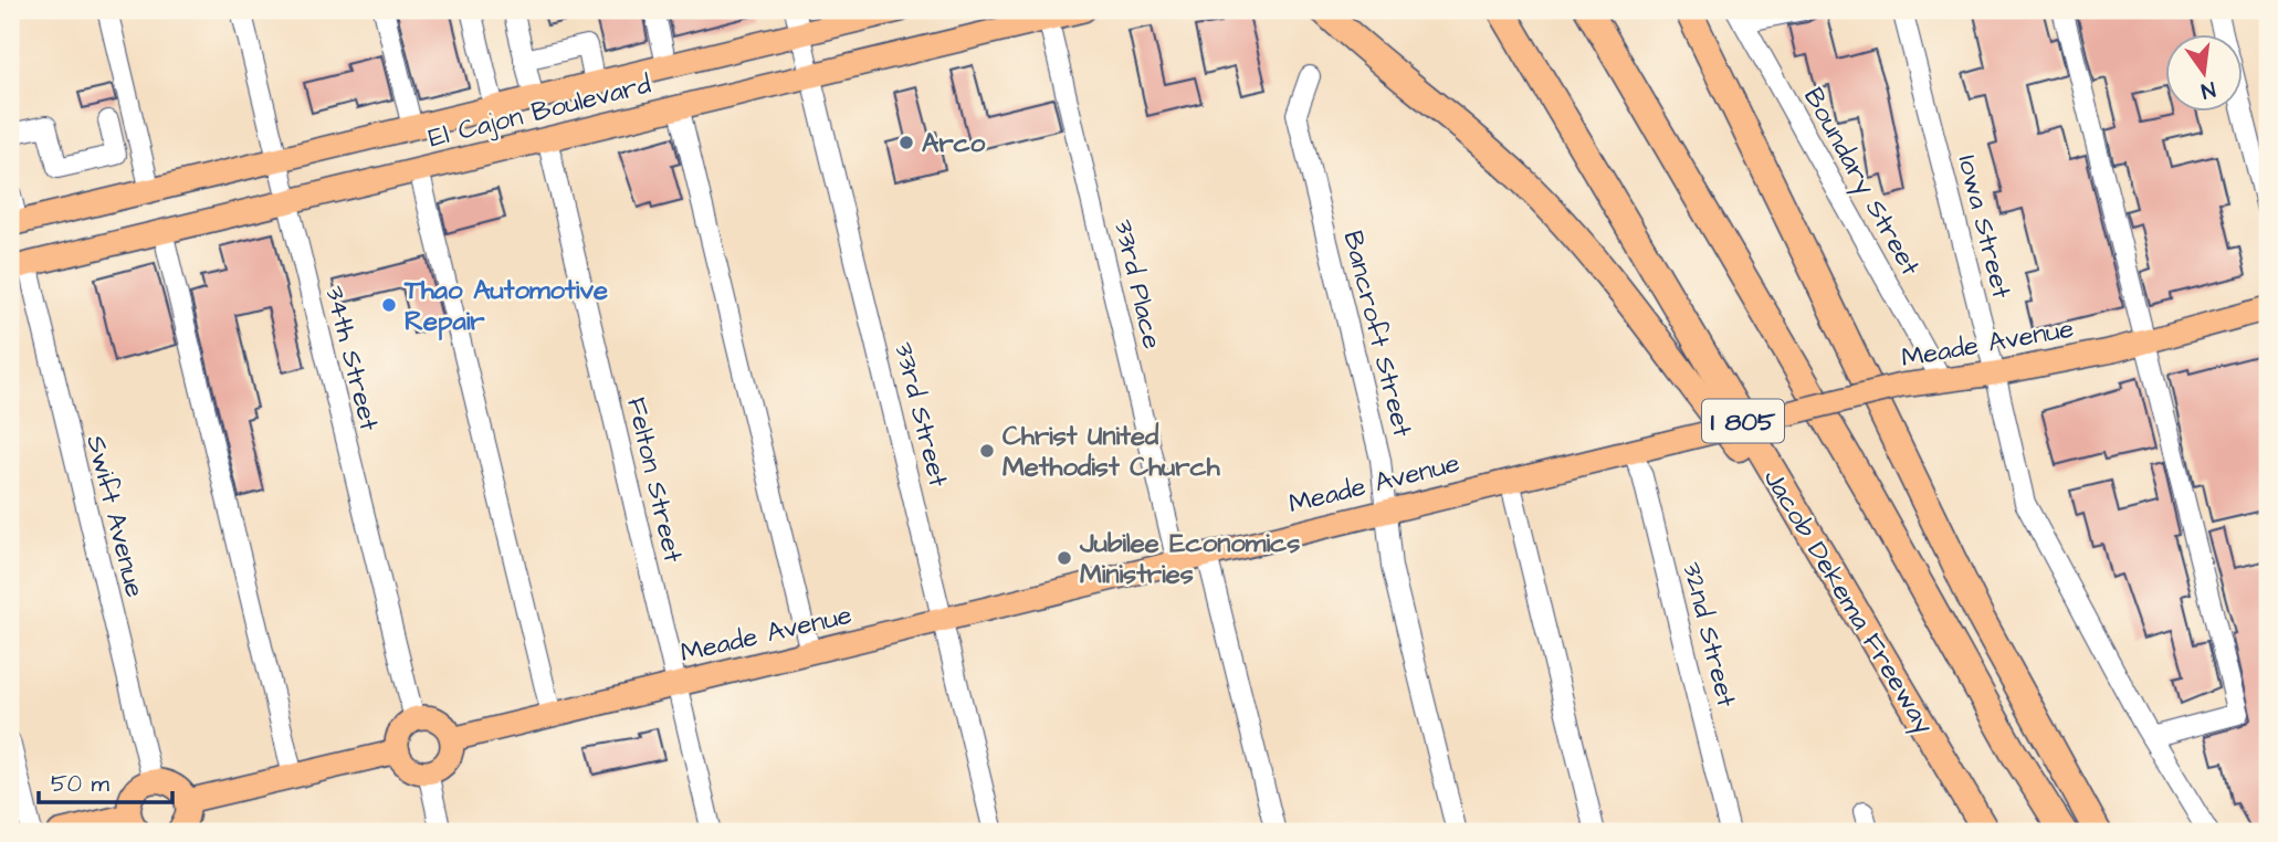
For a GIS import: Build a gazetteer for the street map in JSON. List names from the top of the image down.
{
  "streets": {
    "highway": ["I 805", "Jacob Dekema Freeway"],
    "main road": ["El Cajon Boulevard", "Meade Avenue"],
    "street": [
      "Boundary Street",
      "Iowa Street",
      "33rd Place",
      "Bancroft Street",
      "34th Street",
      "33rd Street",
      "Felton Street",
      "Swift Avenue",
      "32nd Street"
    ]
  },
  "crossings": [
    ["El Cajon Boulevard", "33rd Place"],
    ["El Cajon Boulevard", "34th Street"],
    ["El Cajon Boulevard", "33rd Street"],
    ["El Cajon Boulevard", "Felton Street"],
    ["El Cajon Boulevard", "Swift Avenue"],
    ["Boundary Street", "Meade Avenue"],
    ["Iowa Street", "Meade Avenue"],
    ["33rd Place", "Meade Avenue"],
    ["Bancroft Street", "Meade Avenue"],
    ["Meade Avenue", "34th Street"],
    ["Meade Avenue", "33rd Street"],
    ["Meade Avenue", "Felton Street"],
    ["Meade Avenue", "32nd Street"]
  ],
  "places": [
    "Arco",
    "Thao Automotive Repair",
    "Christ United Methodist Church",
    "Jubilee Economics Ministries"
  ],
  "scale_bar": "50 m",
  "north": "bottom"
}
